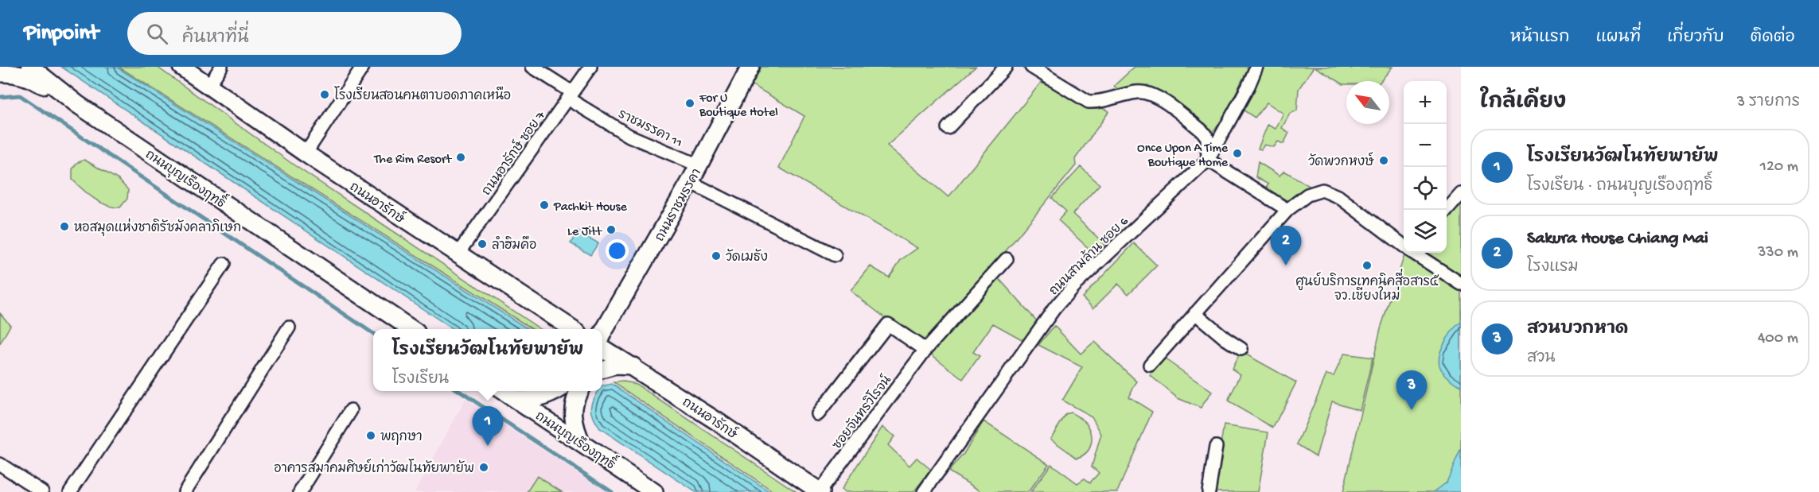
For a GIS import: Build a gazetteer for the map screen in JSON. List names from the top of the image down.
{
  "streets": {
    "main road": ["ถนนบุญเรืองฤทธิ์", "ถนนอารักษ์", "ถนนราชมรรคา"],
    "street": [
      "ราชมรรคา 11",
      "ถนนอารักษ์ ซอย 7",
      "ถนนสามล้าน ซอย 6",
      "ซอยจันทรวิโรจน์"
    ]
  },
  "crossings": [
    ["ราชมรรคา 11", "ถนนอารักษ์ ซอย 7"],
    ["ราชมรรคา 11", "ถนนราชมรรคา"],
    ["ถนนอารักษ์ ซอย 7", "ถนนอารักษ์"],
    ["ถนนอารักษ์", "ซอยจันทรวิโรจน์"]
  ],
  "places": [
    "โรงเรียนสอนคนตาบอดภาคเหนือ",
    "For U Boutique Hotel",
    "Once Upon A Time Boutique Home",
    "The Rim Resort",
    "วัดพวกหงษ์",
    "Pachkit House",
    "หอสมุดแห่งชาติรัชมังคลาภิเษก",
    "Le Jitt",
    "ลำฮิมคือ",
    "วัดเมธัง",
    "ศูนย์บริการเทคนิคสื่อสาร๕ จว.เชียงใหม่",
    "พฤกษา",
    "อาคารสมาคมศิษย์เก่าวัฒโนทัยพายัพ"
  ],
  "north": "top left",
  "page": {
    "header": "Pinpoint",
    "search": "ค้นหาที่นี่",
    "nav": [
      "หน้าแรก",
      "แผนที่",
      "เกี่ยวกับ",
      "ติดต่อ"
    ],
    "heading": ["ใกล้เคียง", "3 รายการ"],
    "map_buttons": ["+", "−"],
    "list": [
      {
        "mark": "1",
        "name": "โรงเรียนวัฒโนทัยพายัพ",
        "note": "โรงเรียน · ถนนบุญเรืองฤทธิ์",
        "value": "120 m"
      },
      {
        "mark": "2",
        "name": "Sakura House Chiang Mai",
        "note": "โรงแรม",
        "value": "330 m"
      },
      {
        "mark": "3",
        "name": "สวนบวกหาด",
        "note": "สวน",
        "value": "400 m"
      }
    ],
    "pins": ["2", "3", "1"],
    "popup": ["โรงเรียนวัฒโนทัยพายัพ", "โรงเรียน"]
  }
}
